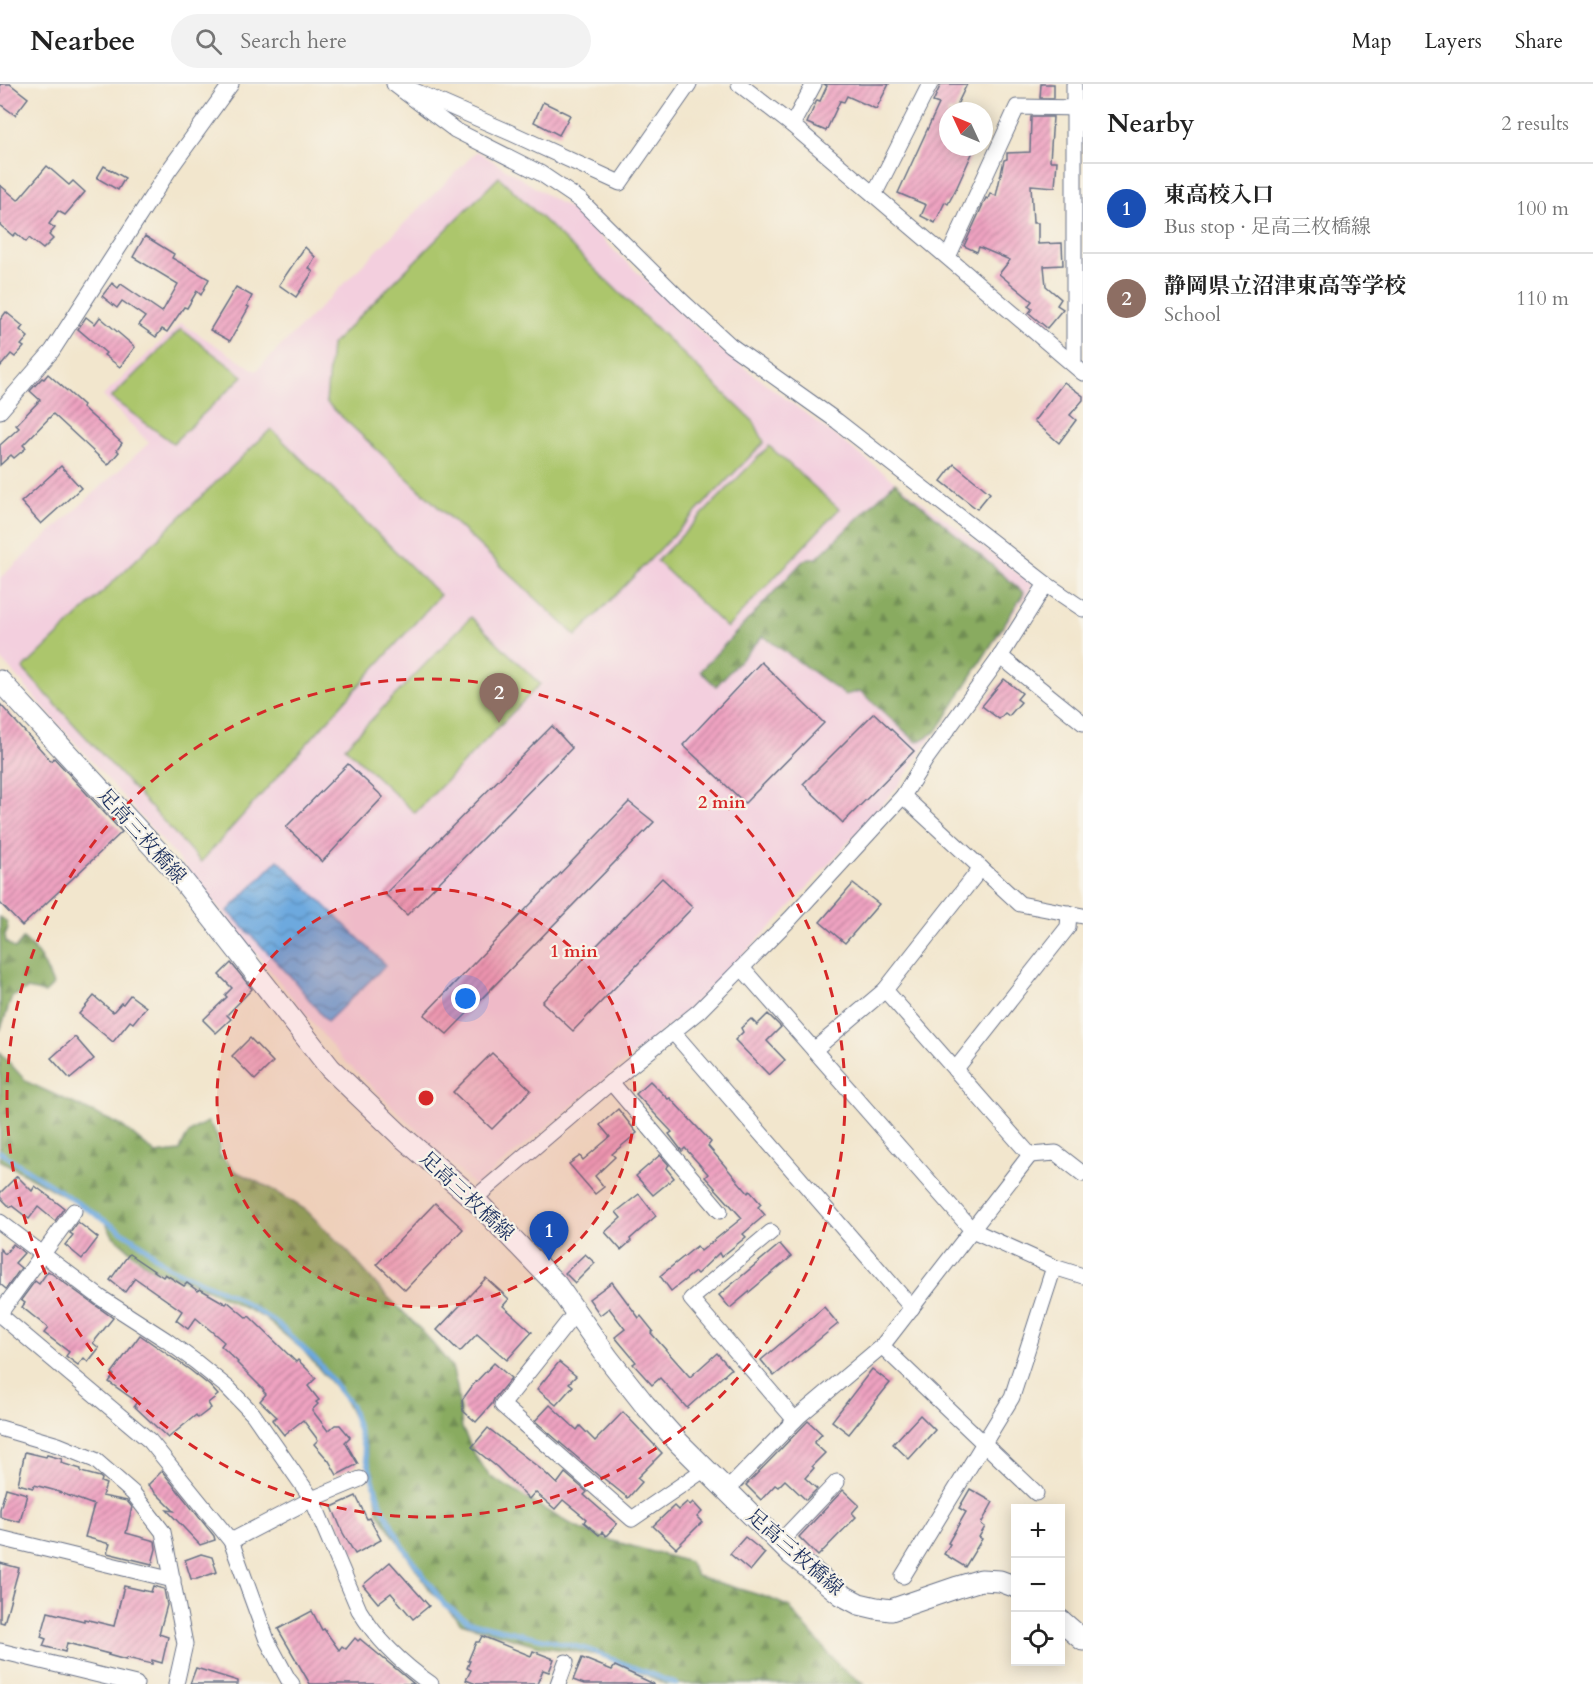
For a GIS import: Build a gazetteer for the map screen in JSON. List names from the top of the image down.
{
  "streets": {
    "main road": ["足高三枚橋線"]
  },
  "north": "top left",
  "page": {
    "header": "Nearbee",
    "search": "Search here",
    "nav": ["Map", "Layers", "Share"],
    "heading": ["Nearby", "2 results"],
    "list": [
      {
        "mark": "1",
        "name": "東高校入口",
        "note": "Bus stop · 足高三枚橋線",
        "value": "100 m"
      },
      {
        "mark": "2",
        "name": "静岡県立沼津東高等学校",
        "note": "School",
        "value": "110 m"
      }
    ],
    "pins": ["2", "1"],
    "map_buttons": ["+", "−"]
  },
  "rings": ["2 min", "1 min"]
}
